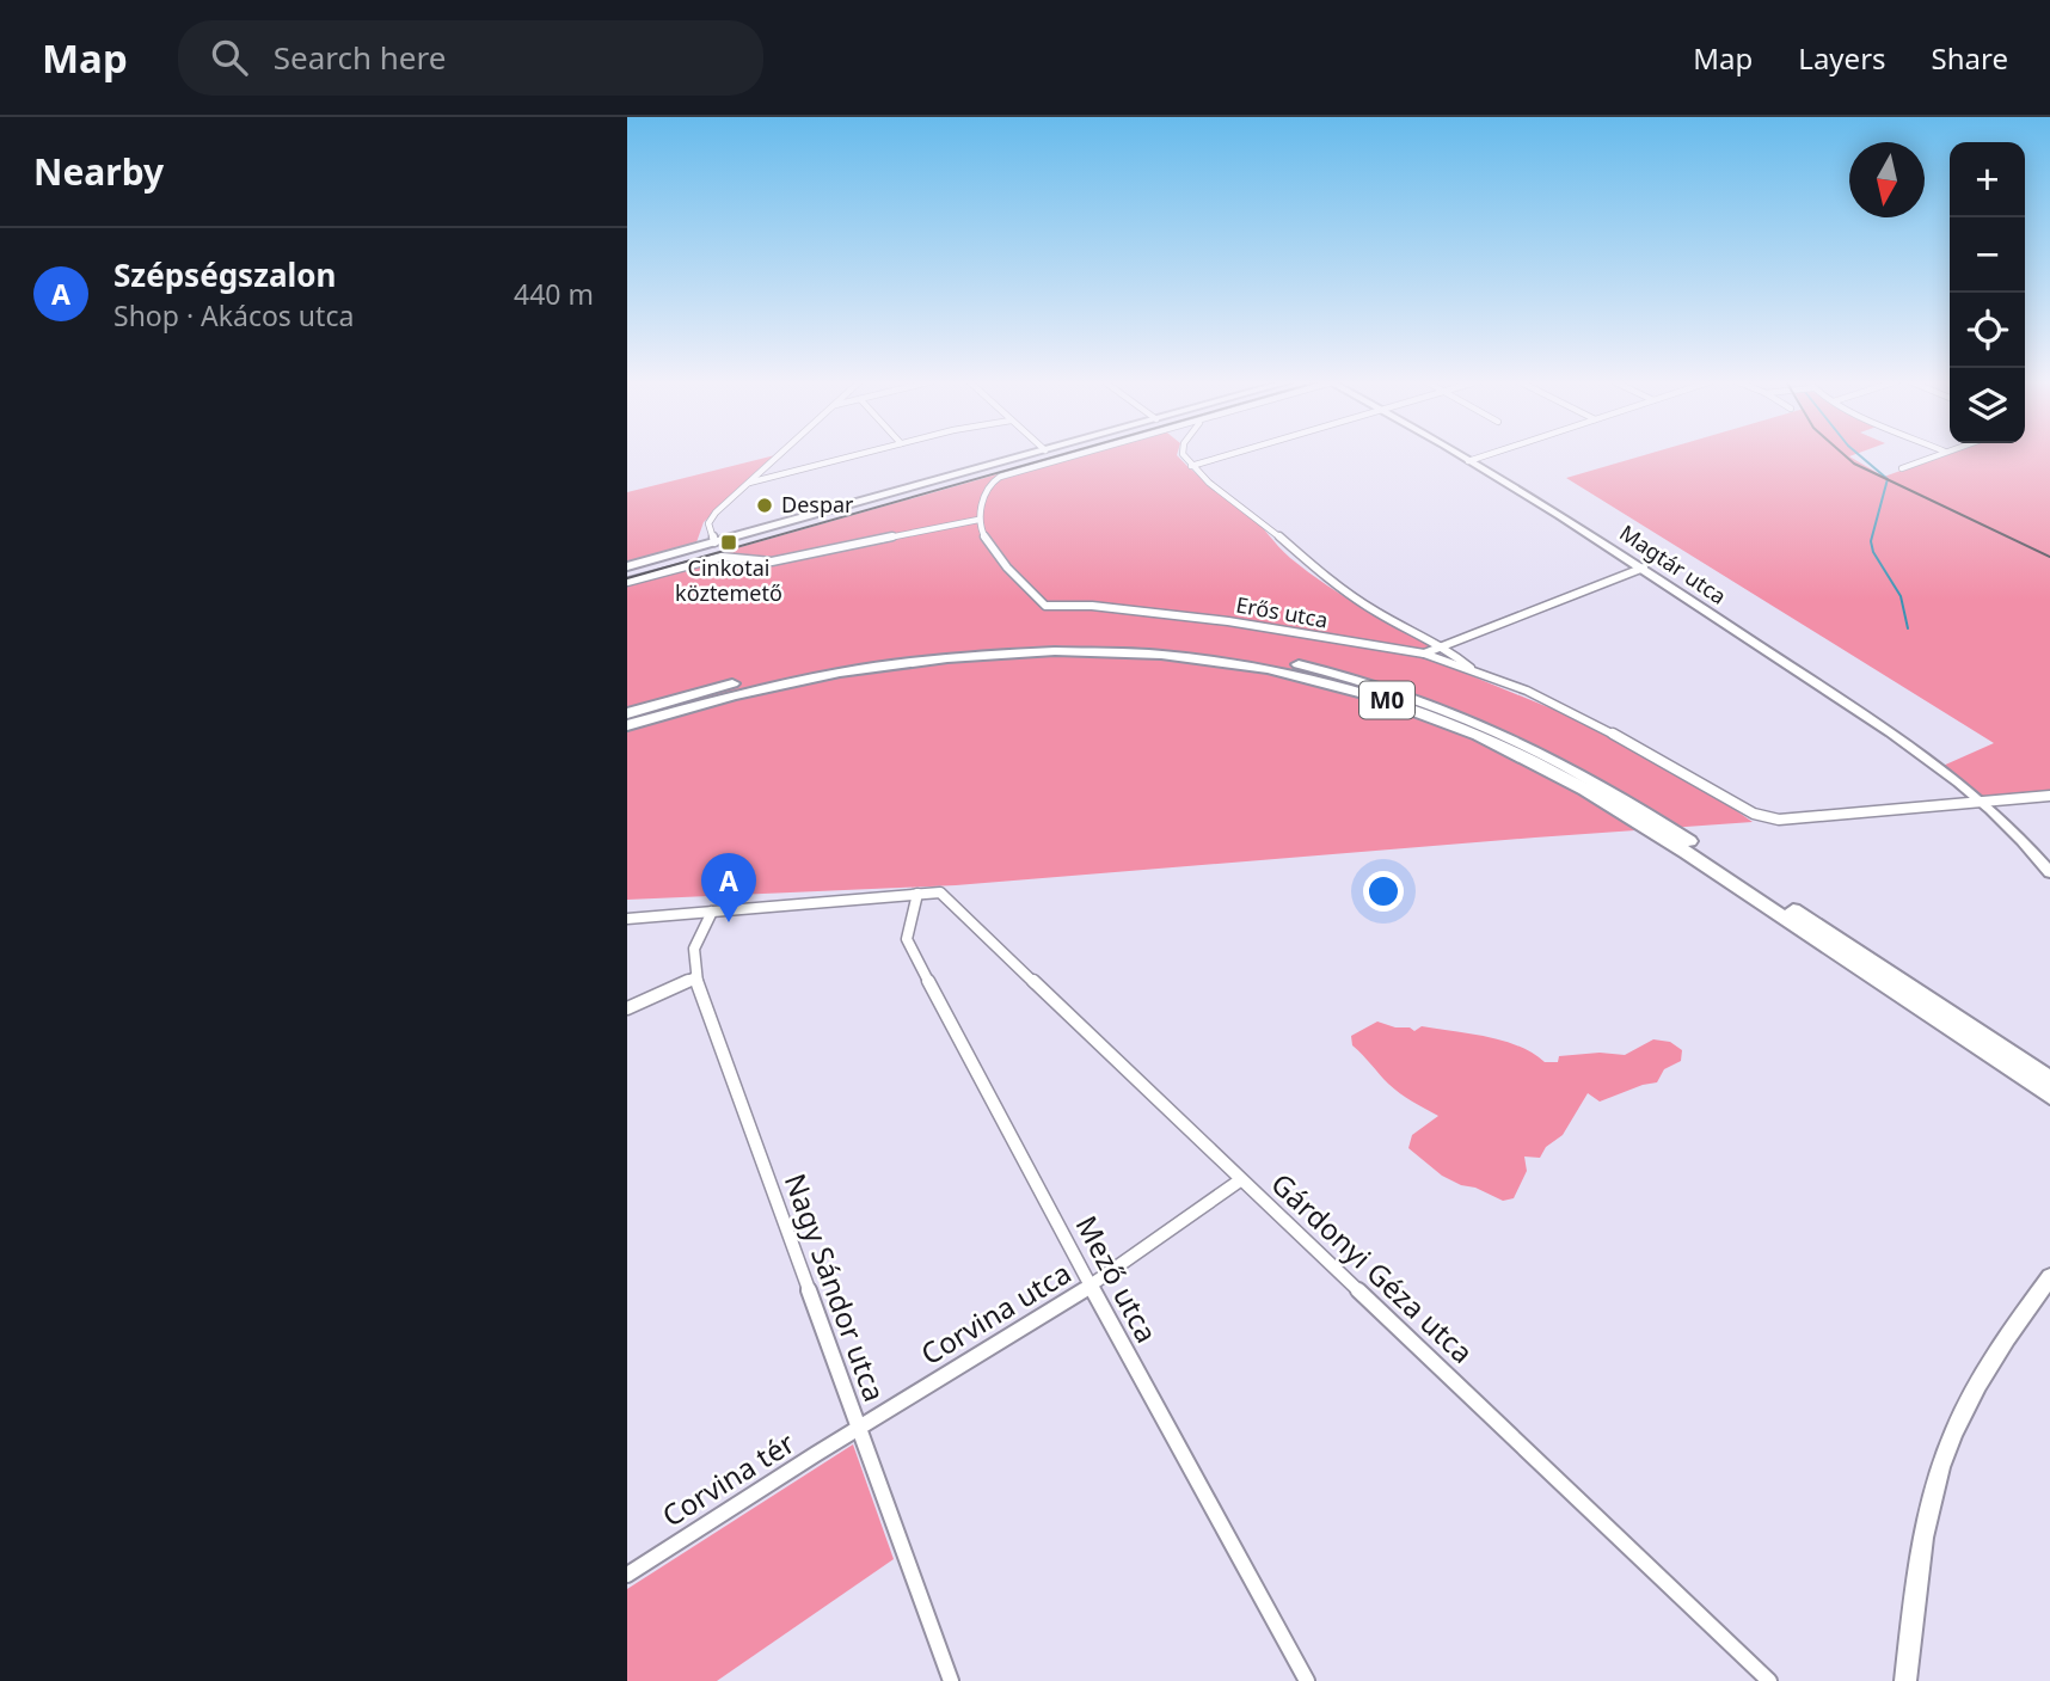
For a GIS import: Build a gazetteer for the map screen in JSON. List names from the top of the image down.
{
  "streets": {
    "highway": ["M0"],
    "street": [
      "Magtár utca",
      "Erős utca",
      "Gárdonyi Géza utca",
      "Mező utca",
      "Nagy Sándor utca",
      "Corvina utca",
      "Corvina tér"
    ]
  },
  "crossings": [
    ["Magtár utca", "Erős utca"],
    ["Gárdonyi Géza utca", "Mező utca"],
    ["Gárdonyi Géza utca", "Corvina utca"],
    ["Mező utca", "Corvina utca"],
    ["Nagy Sándor utca", "Corvina utca"],
    ["Nagy Sándor utca", "Corvina tér"],
    ["Corvina utca", "Corvina tér"]
  ],
  "places": {
    "other": ["Despar"],
    "transit": ["Cinkotai köztemető"]
  },
  "north": "bottom",
  "page": {
    "header": "Map",
    "search": "Search here",
    "nav": ["Map", "Layers", "Share"],
    "heading": "Nearby",
    "map_buttons": ["+", "−"],
    "list": [
      {
        "mark": "A",
        "name": "Szépségszalon",
        "note": "Shop · Akácos utca",
        "value": "440 m"
      }
    ],
    "pins": "A"
  }
}
